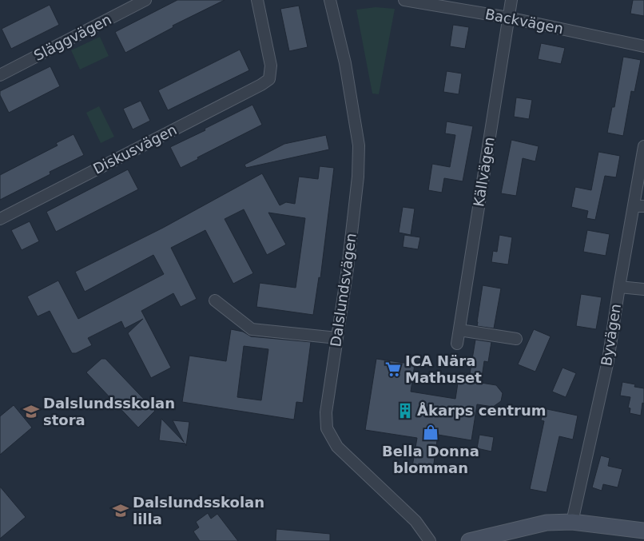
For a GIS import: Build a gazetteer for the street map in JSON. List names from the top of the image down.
{
  "streets": {
    "street": [
      "Backvägen",
      "Släggvägen",
      "Diskusvägen",
      "Källvägen",
      "Dalslundsvägen",
      "Byvägen"
    ]
  },
  "crossings": [
    ["Backvägen", "Källvägen"]
  ],
  "places": {
    "supermarket": ["ICA Nära Mathuset"],
    "building": ["Åkarps centrum"],
    "school or university": ["Dalslundsskolan stora", "Dalslundsskolan lilla"],
    "shop": ["Bella Donna blomman"]
  }
}
